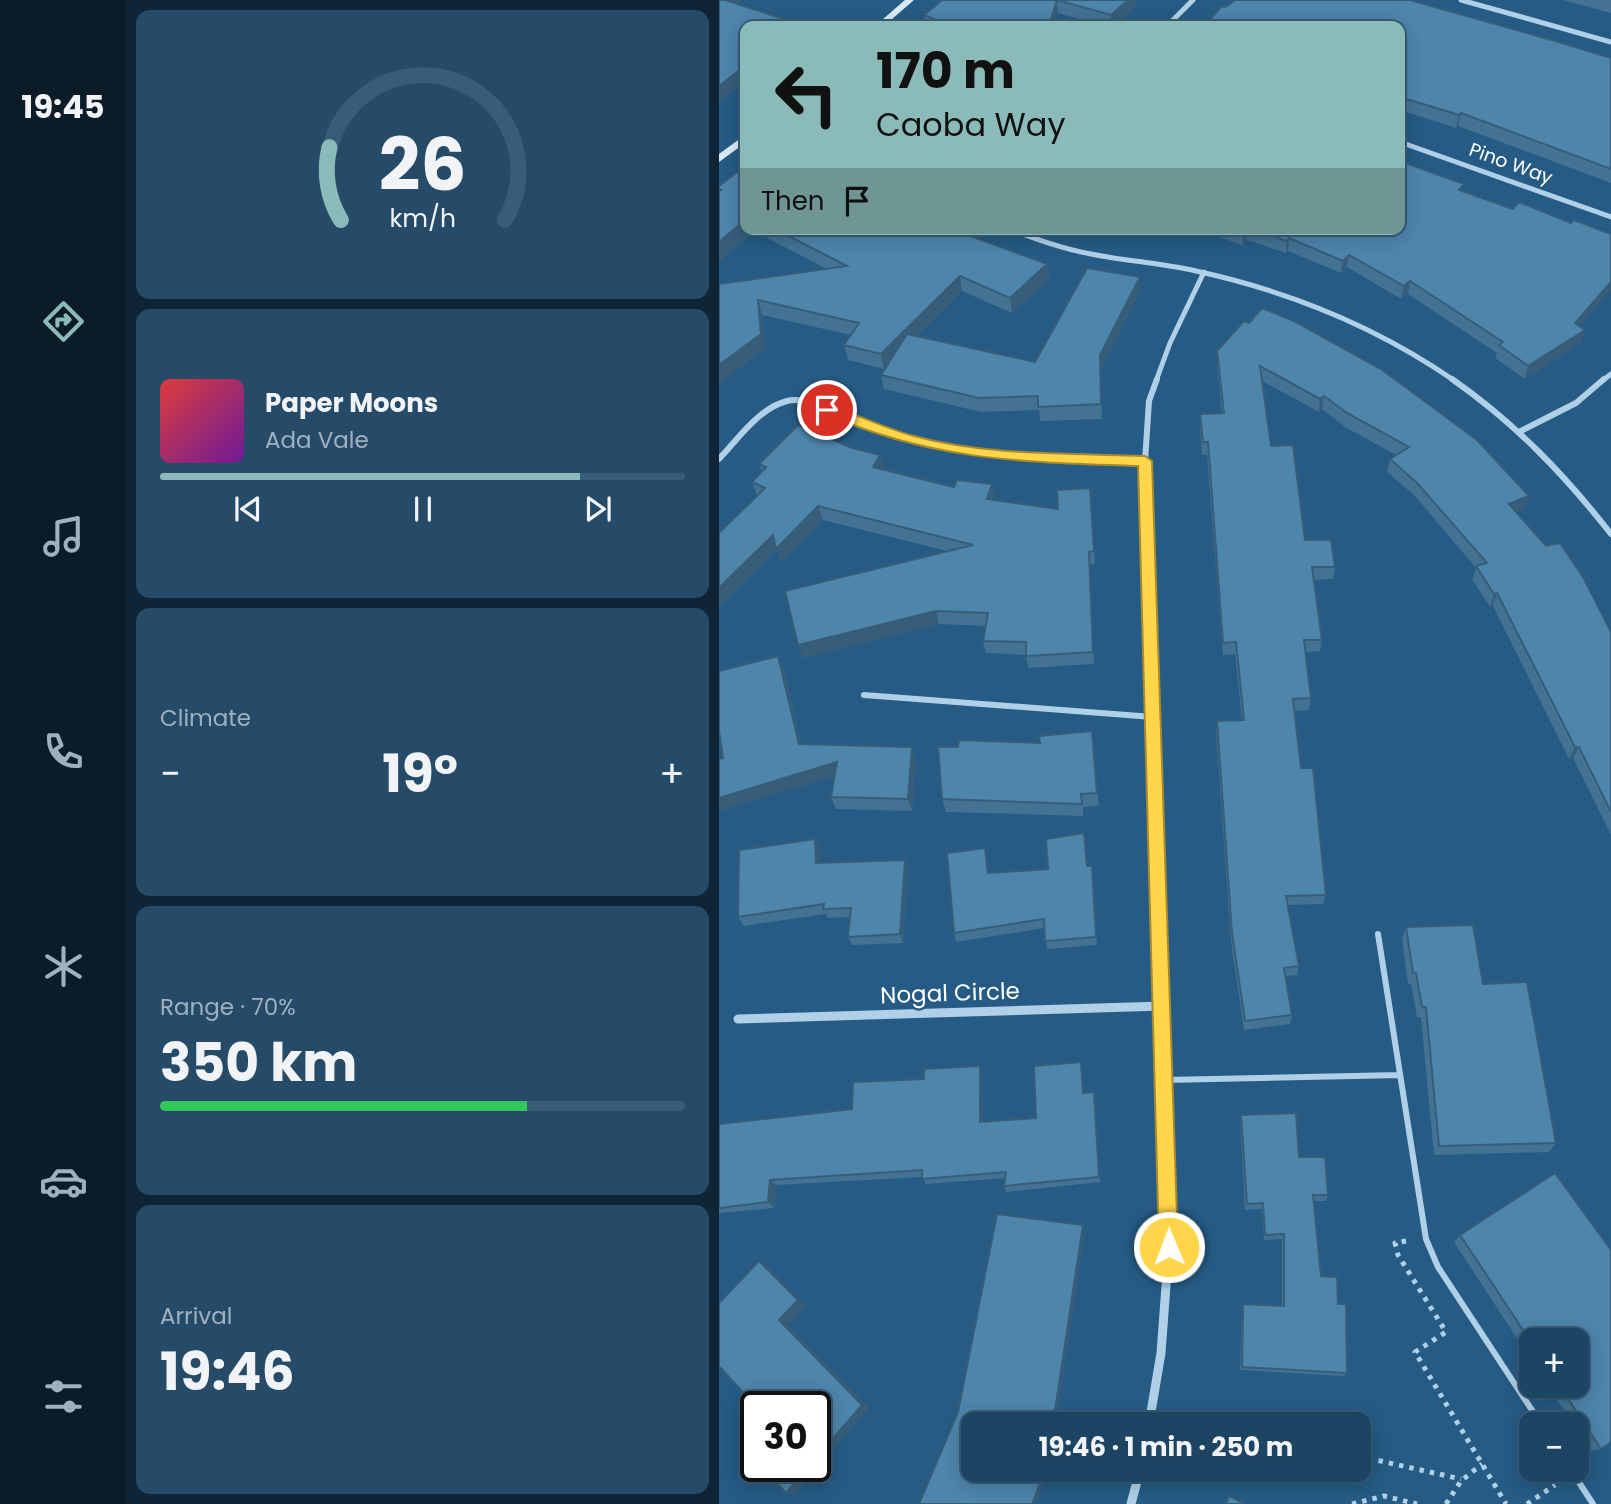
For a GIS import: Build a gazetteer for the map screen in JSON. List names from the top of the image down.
{
  "streets": {
    "street": ["Pino Way", "Nogal Circle"]
  },
  "page": {
    "tabs": "19:45",
    "turn": ["170 m", "Caoba Way"],
    "then": "Then",
    "song": ["Paper Moons", "Ada Vale"],
    "tile": [
      "Climate",
      ["Range · 70%", "350 km"],
      ["Arrival", "19:46"]
    ],
    "heat": ["−", "19°", "+"],
    "map_buttons": ["+", "−"],
    "limit": "30",
    "trip": "19:46 · 1 min · 250 m",
    "gauge": ["26", "km/h"]
  }
}
